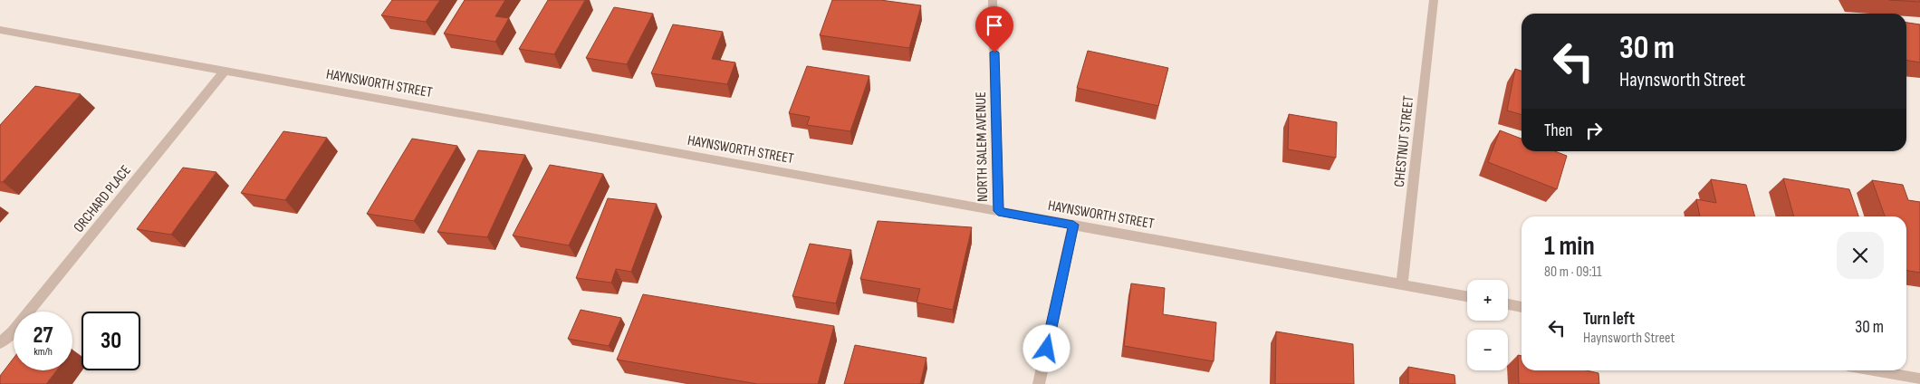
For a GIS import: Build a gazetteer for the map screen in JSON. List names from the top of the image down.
{
  "streets": {
    "street": [
      "HAYNSWORTH STREET",
      "CHESTNUT STREET",
      "NORTH SALEM AVENUE",
      "ORCHARD PLACE"
    ]
  },
  "crossings": [
    ["HAYNSWORTH STREET", "CHESTNUT STREET"],
    ["HAYNSWORTH STREET", "NORTH SALEM AVENUE"],
    ["HAYNSWORTH STREET", "ORCHARD PLACE"]
  ],
  "page": {
    "turn": ["30 m", "Haynsworth Street"],
    "then": "Then",
    "heading": ["1 min", "80 m · 09:11"],
    "map_buttons": ["+", "−"],
    "list": [
      {
        "name": "Turn left",
        "note": "Haynsworth Street",
        "value": "30 m"
      }
    ],
    "speed": "27 km/h",
    "limit": "30"
  }
}
